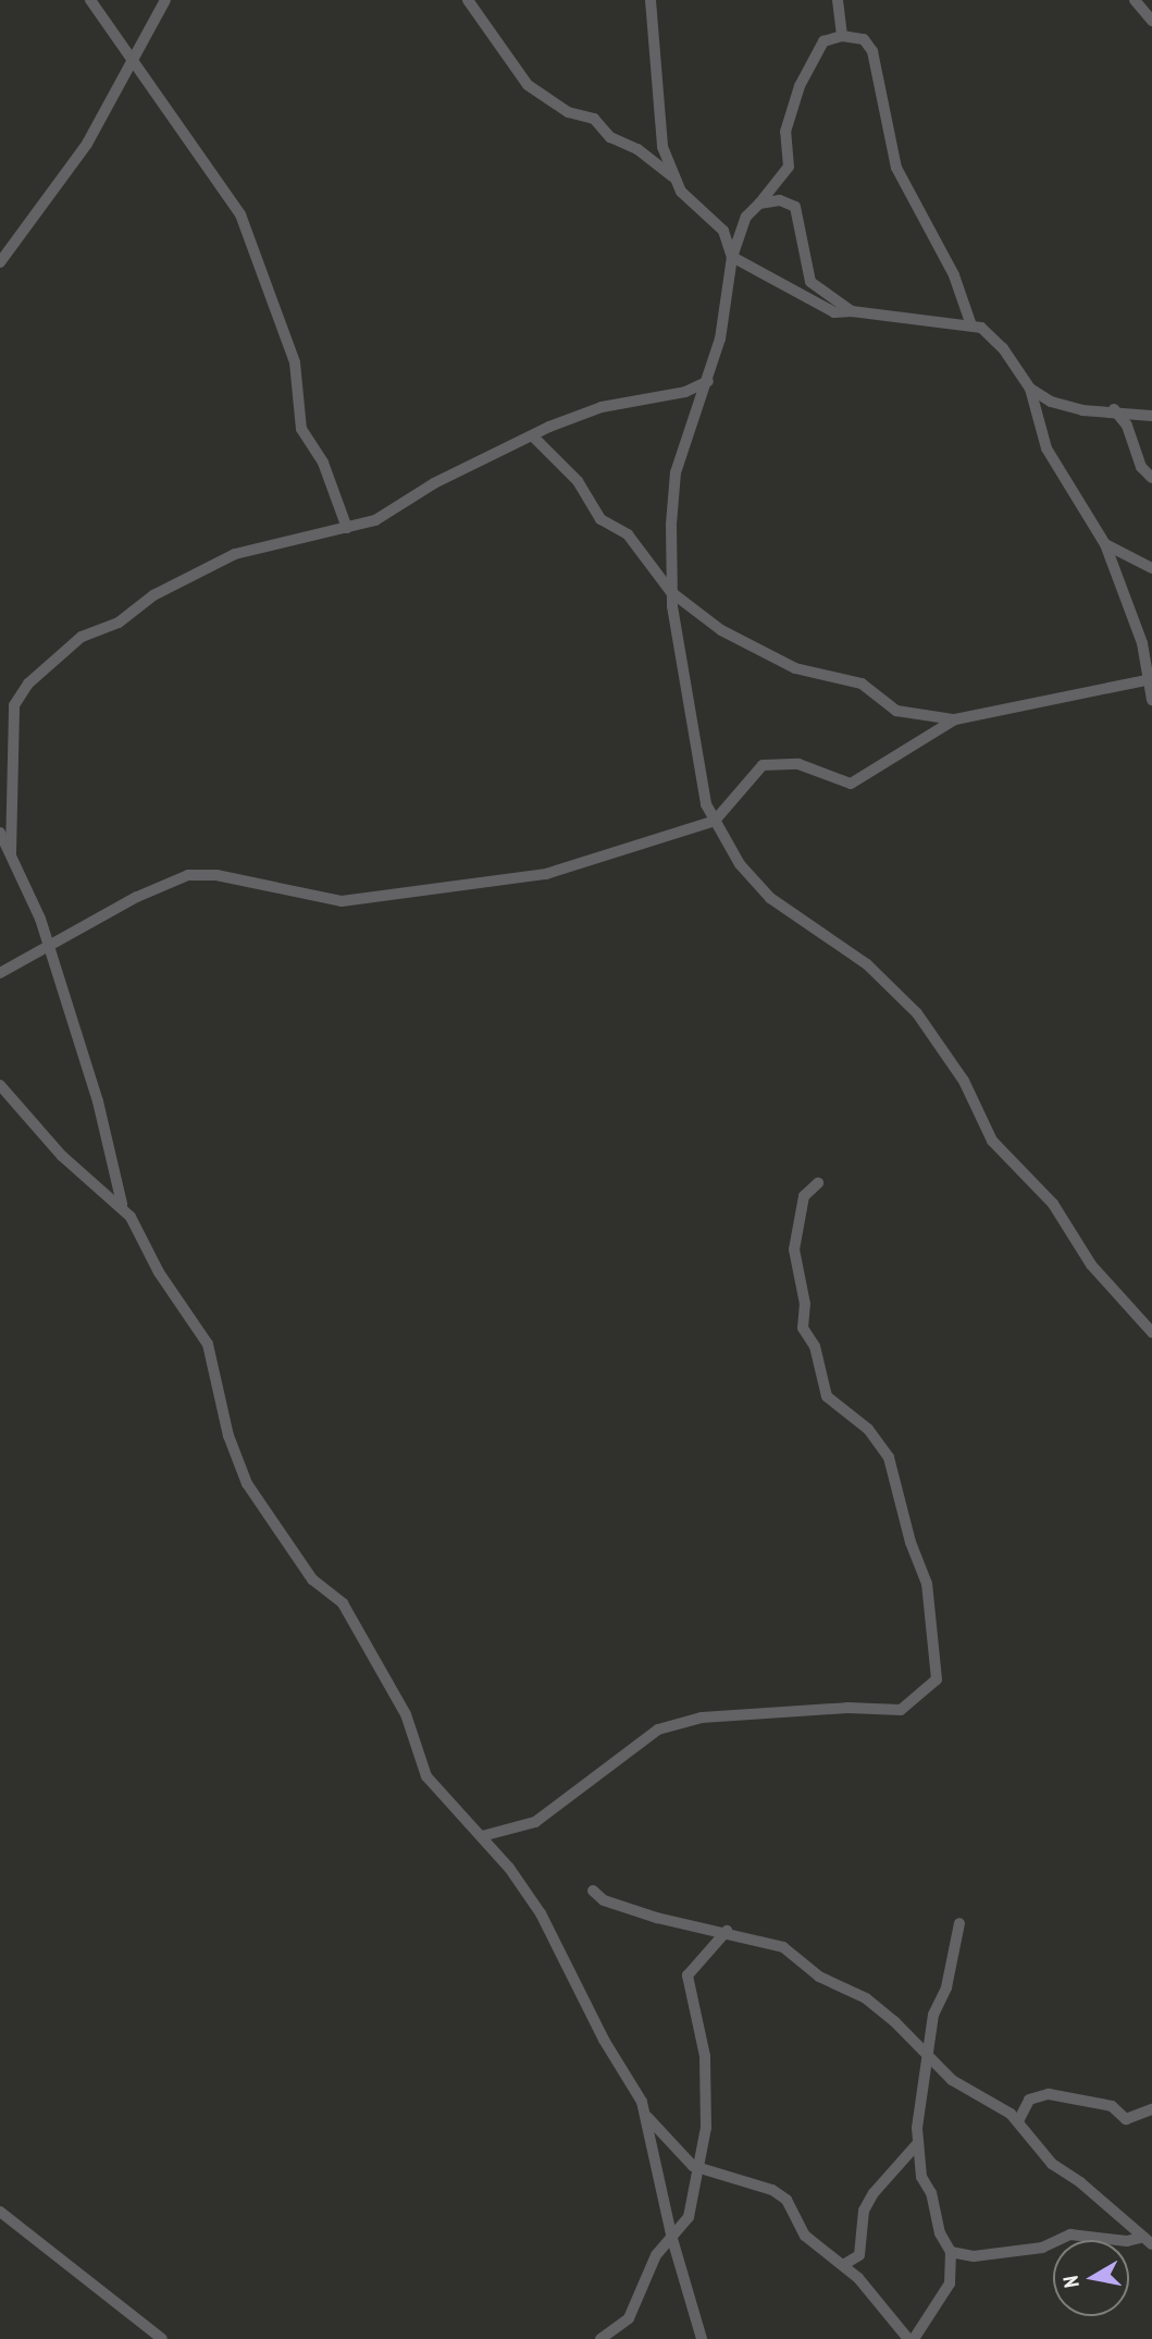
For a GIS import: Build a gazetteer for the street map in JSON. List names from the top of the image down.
{
  "north": "left"
}
